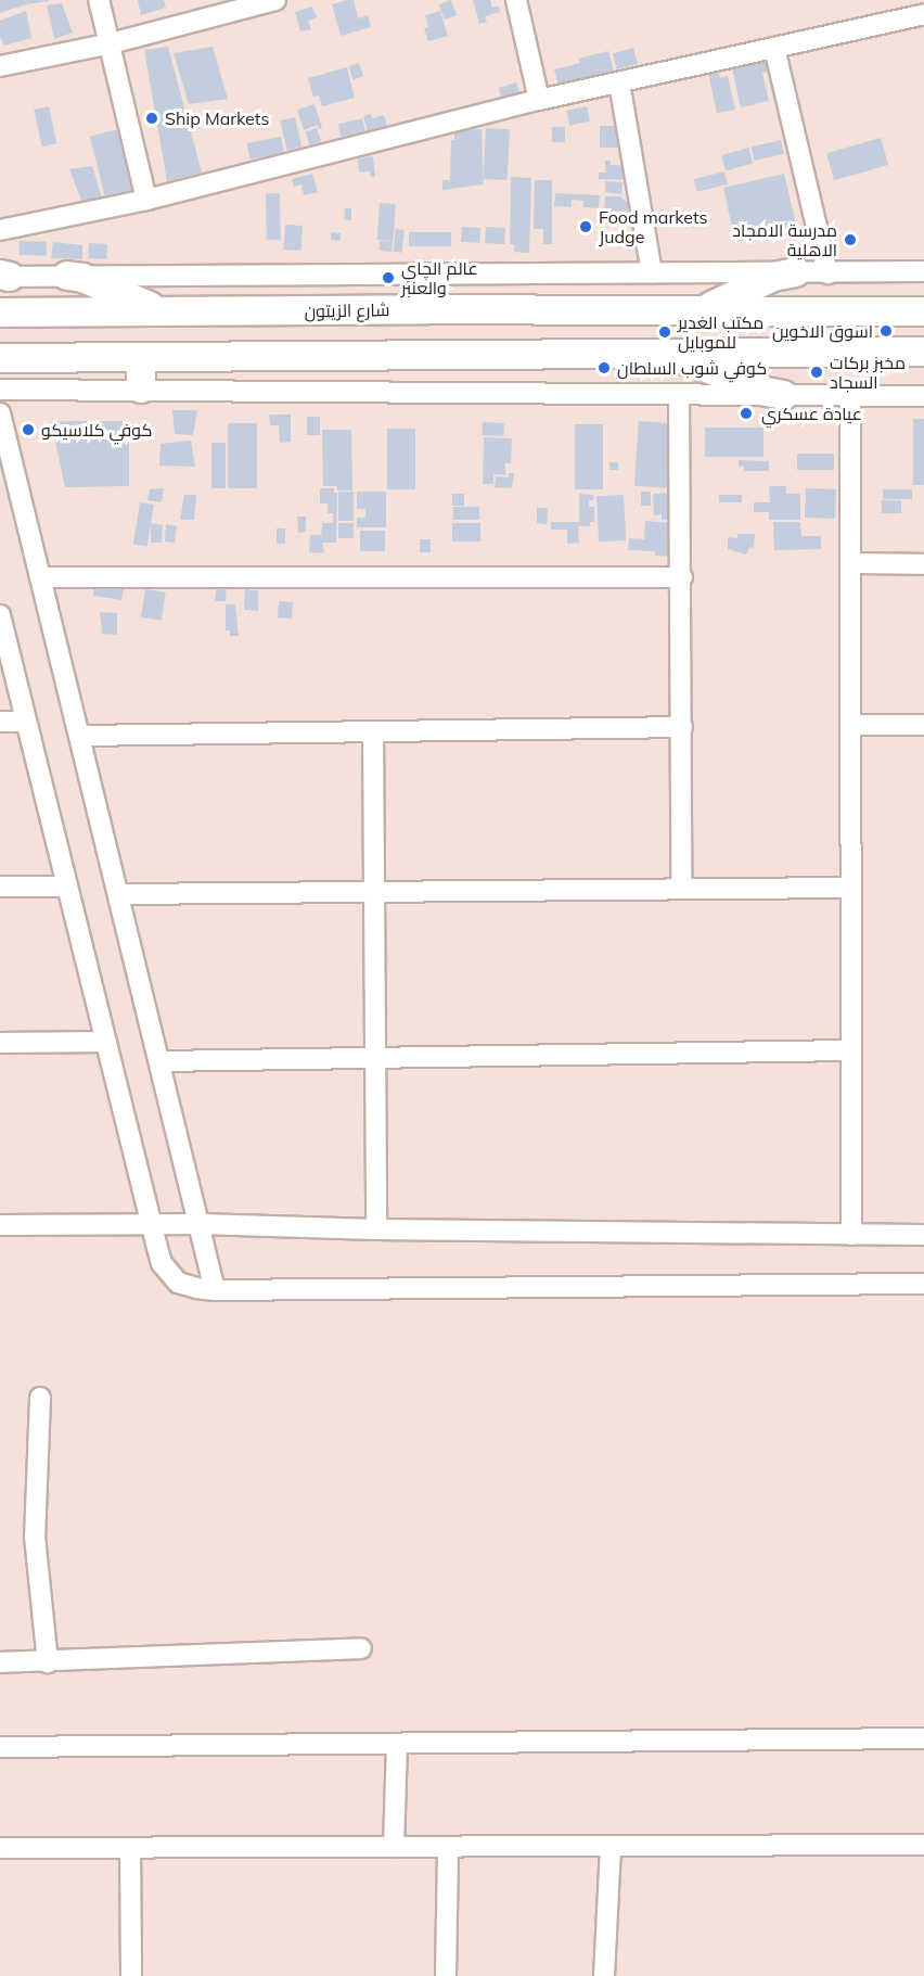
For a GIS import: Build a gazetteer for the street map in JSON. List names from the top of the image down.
{
  "streets": {
    "main road": ["شارع الزيتون"]
  },
  "places": [
    "Ship Markets",
    "Food markets Judge",
    "مدرسة الامجاد الاهلية",
    "عالم الچاي والعنبر",
    "اسوق الاخوين",
    "مكتب الغدير للموبايل",
    "كوفي شوب السلطان",
    "مخبز بركات السجاد",
    "عيادة عسكري",
    "كوفي كلاسيكو"
  ]
}
